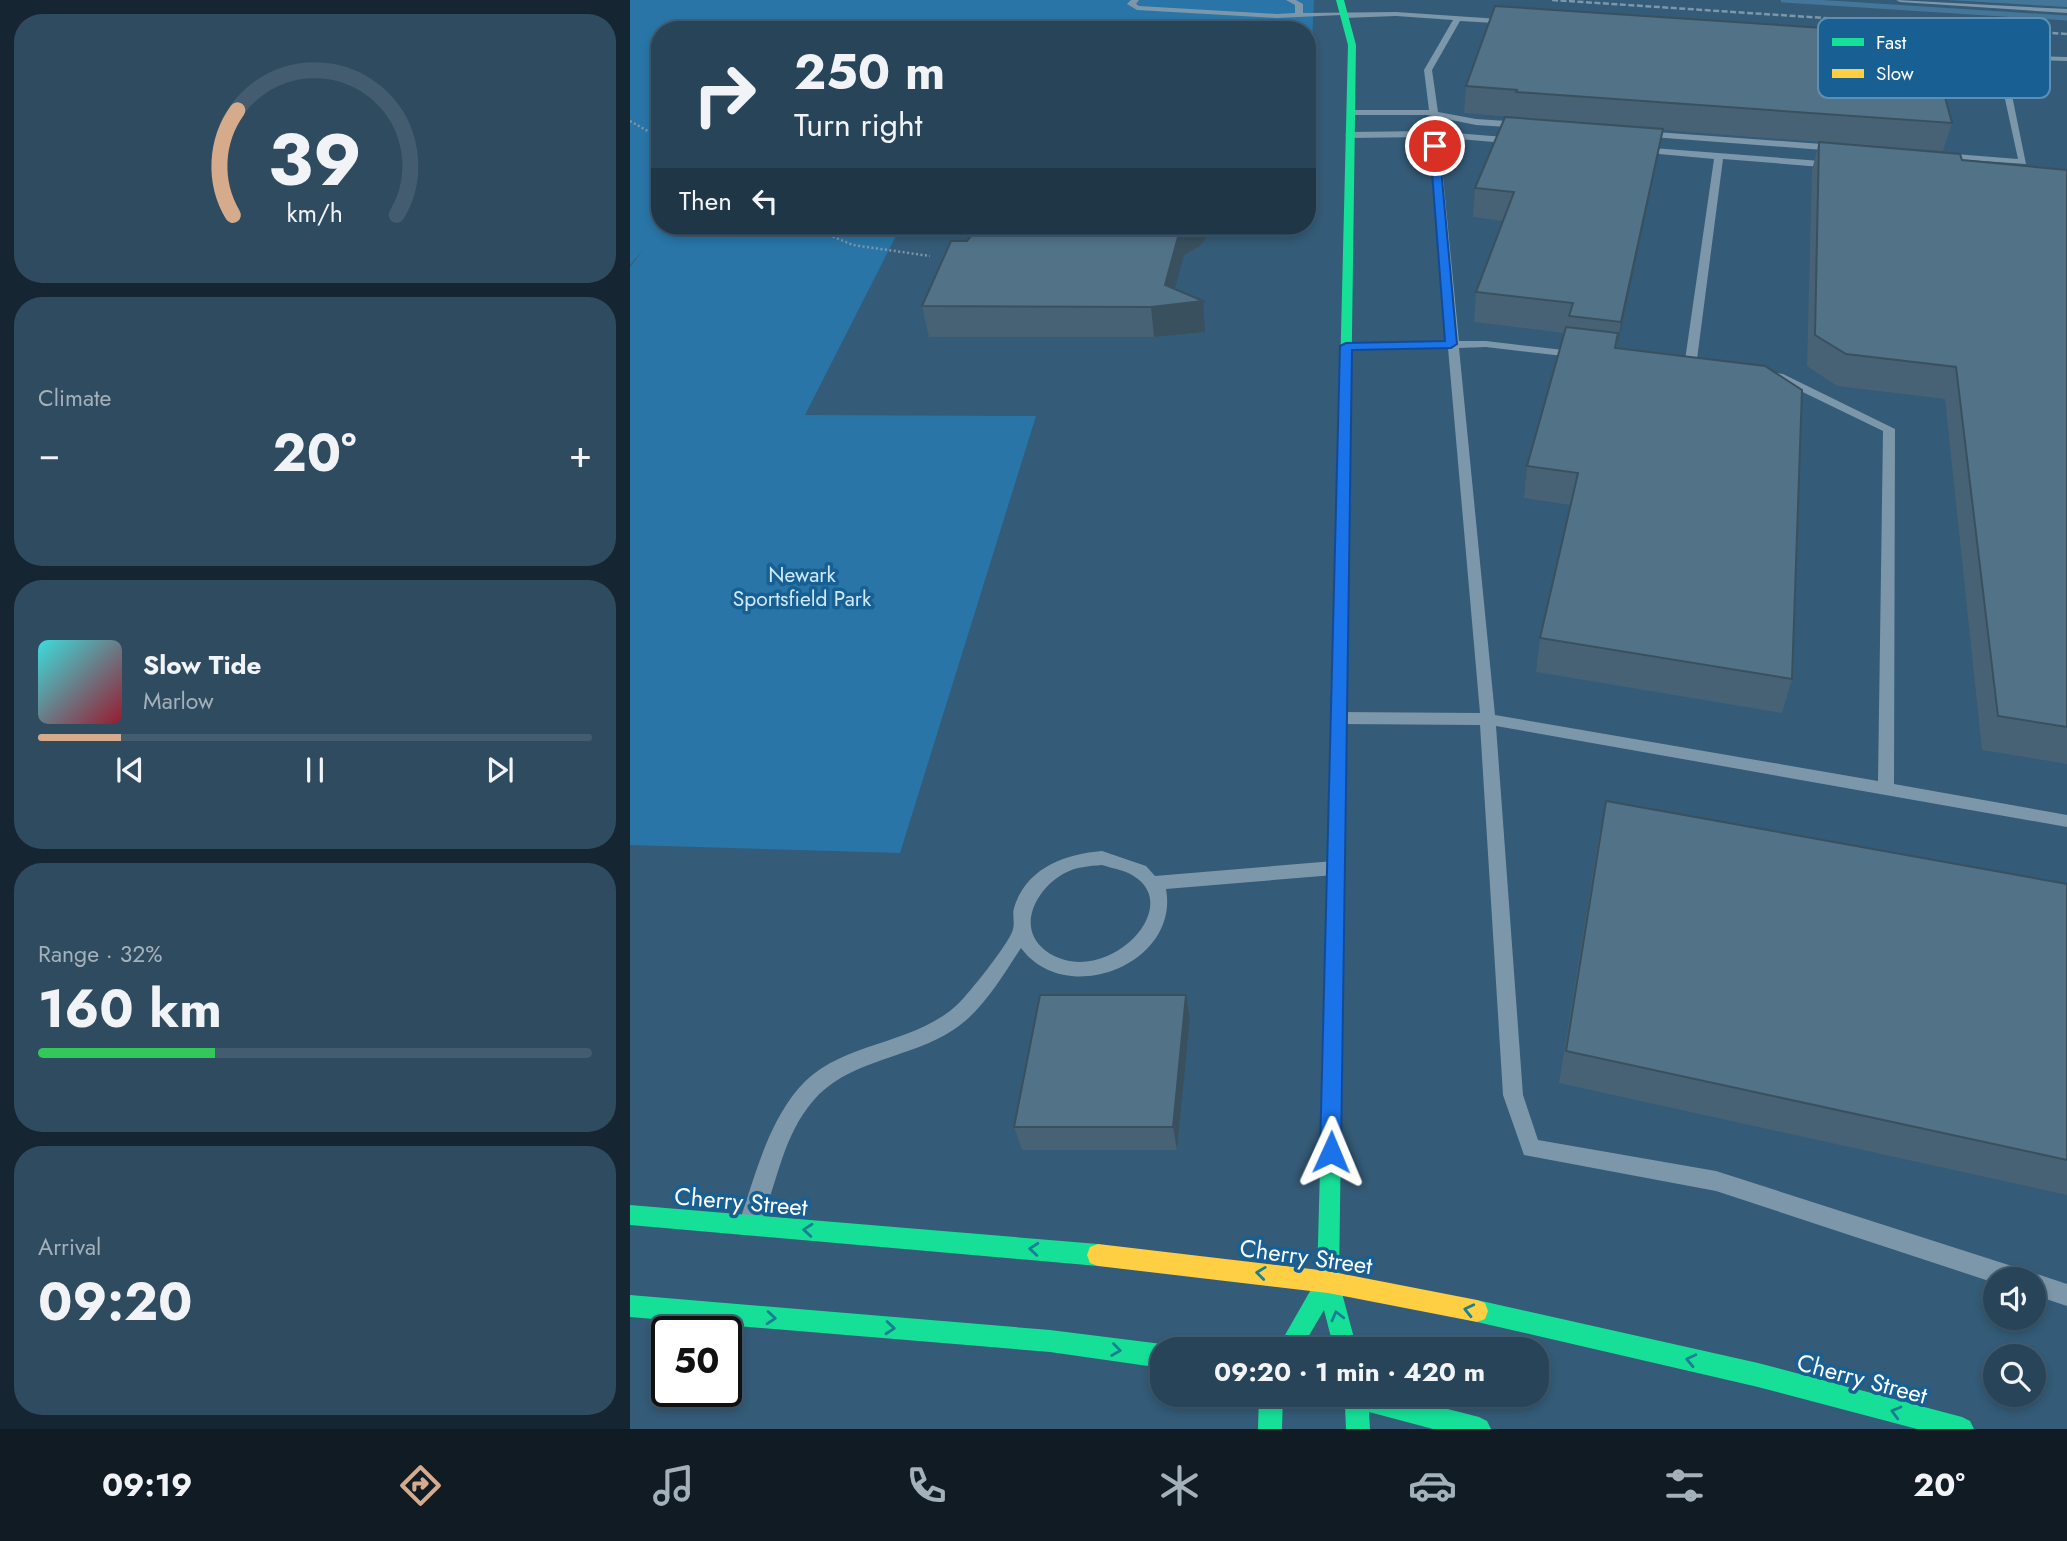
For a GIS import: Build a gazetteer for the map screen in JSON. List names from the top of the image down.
{
  "streets": {
    "main road": ["Cherry Street"]
  },
  "parks": ["Newark Sportsfield Park"],
  "legend": ["Fast", "Slow"],
  "page": {
    "turn": ["250 m", "Turn right"],
    "then": "Then",
    "tile": [
      "Climate",
      ["Range · 32%", "160 km"],
      ["Arrival", "09:20"]
    ],
    "heat": ["−", "20°", "+"],
    "song": ["Slow Tide", "Marlow"],
    "limit": "50",
    "trip": "09:20 · 1 min · 420 m",
    "tabs": ["09:19", "20°"],
    "gauge": ["39", "km/h"]
  }
}
